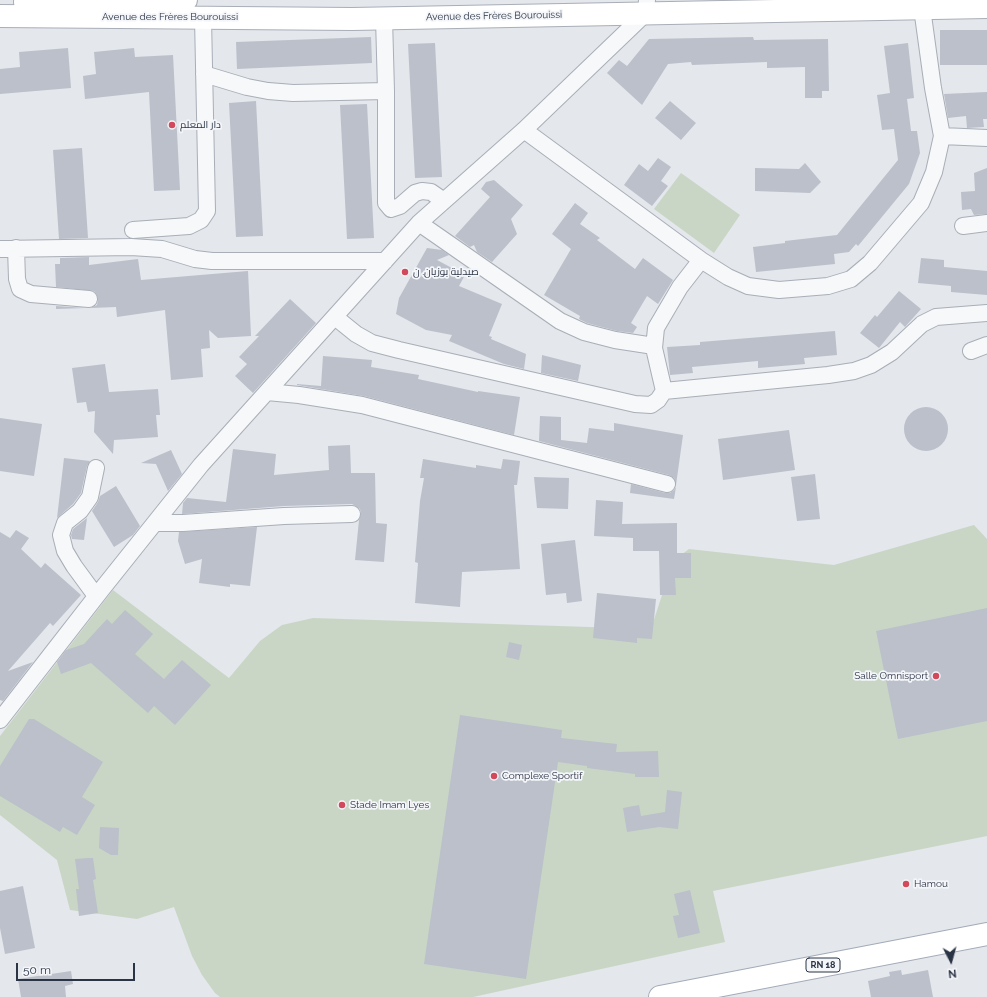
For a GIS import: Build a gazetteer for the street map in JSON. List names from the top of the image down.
{
  "streets": {
    "main road": ["Avenue des Frères Bourouissi", "RN 18"]
  },
  "places": [
    "دار المعلم",
    "صيدلية بوزيان. ن",
    "Salle Omnisport",
    "Complexe Sportif",
    "Stade Imam Lyes",
    "Hamou"
  ],
  "scale_bar": "50 m",
  "north": "bottom"
}
